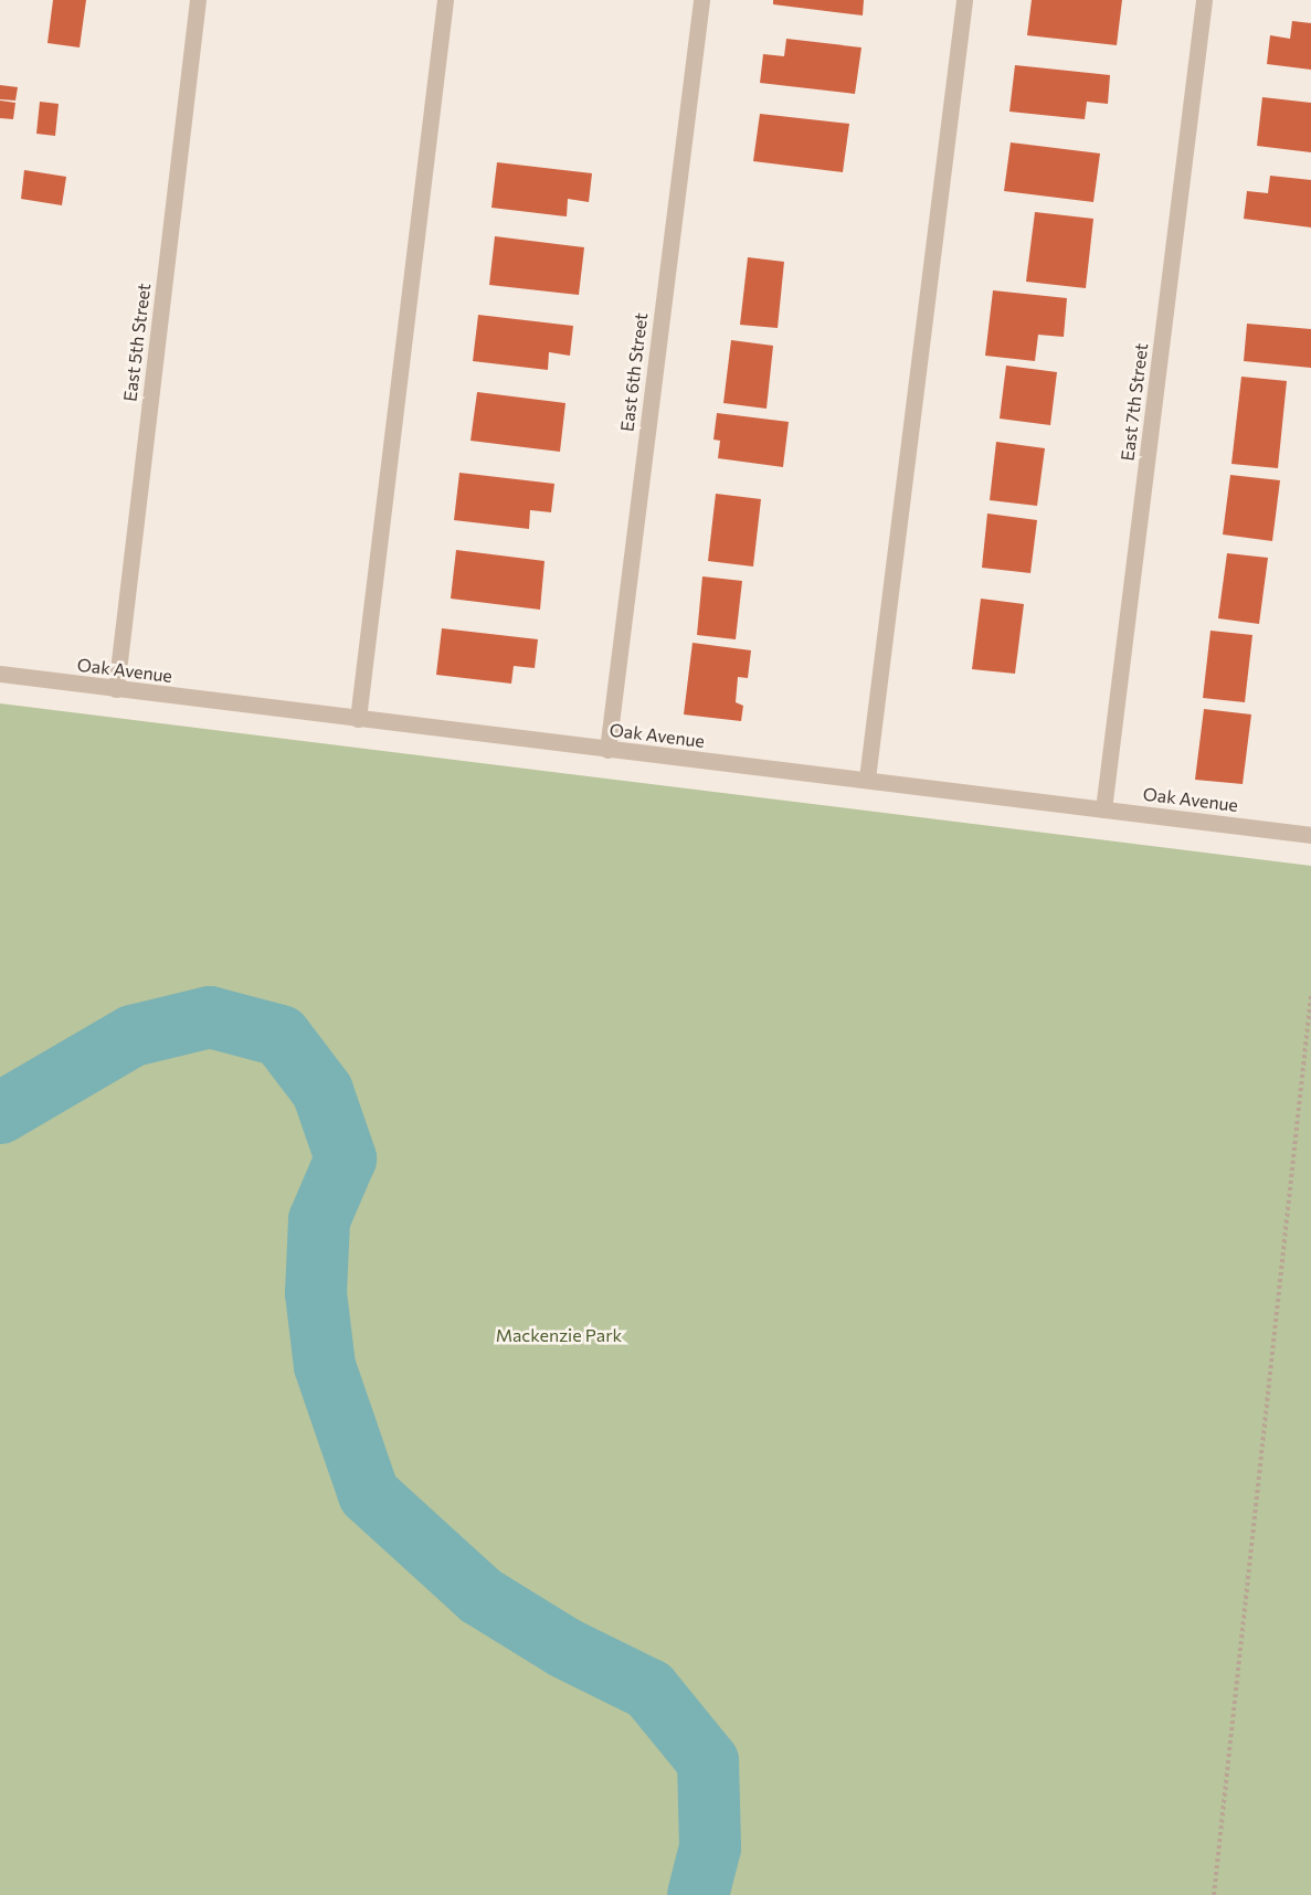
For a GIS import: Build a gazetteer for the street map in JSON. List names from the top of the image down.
{
  "streets": {
    "street": [
      "East 5th Street",
      "East 6th Street",
      "East 7th Street",
      "Oak Avenue"
    ]
  },
  "crossings": [
    ["East 5th Street", "Oak Avenue"],
    ["East 6th Street", "Oak Avenue"],
    ["East 7th Street", "Oak Avenue"]
  ],
  "parks": ["Mackenzie Park"]
}
